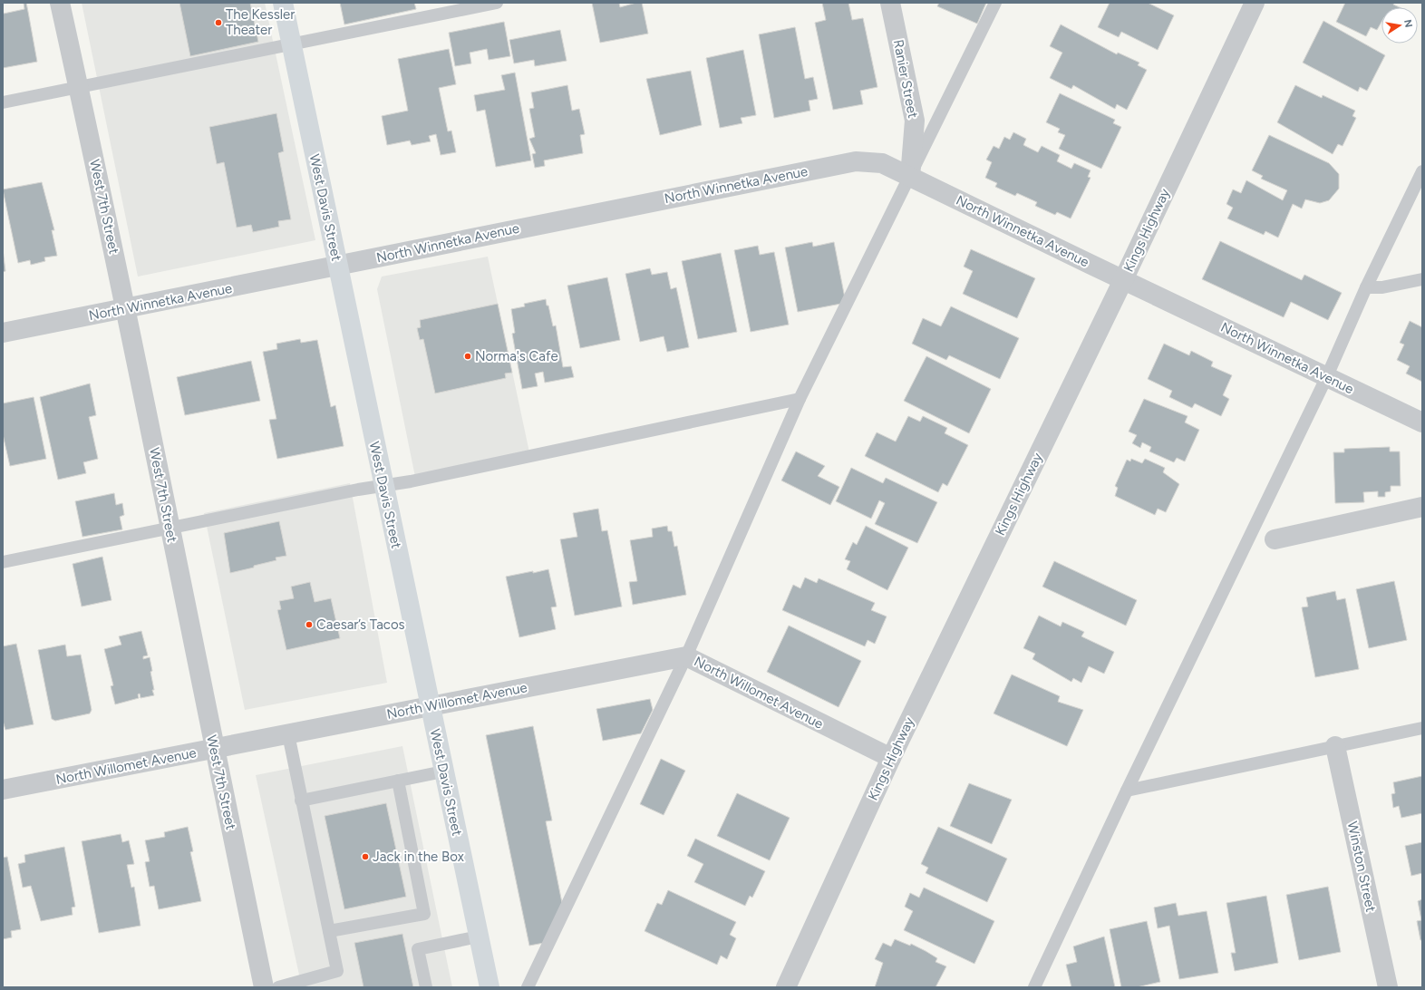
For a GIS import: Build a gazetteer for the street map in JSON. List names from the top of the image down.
{
  "streets": {
    "main road": ["West Davis Street"],
    "street": [
      "Ranier Street",
      "North Winnetka Avenue",
      "West 7th Street",
      "Kings Highway",
      "North Willomet Avenue",
      "Winston Street"
    ]
  },
  "crossings": [
    ["Ranier Street", "North Winnetka Avenue"],
    ["North Winnetka Avenue", "West 7th Street"],
    ["North Winnetka Avenue", "West Davis Street"],
    ["North Winnetka Avenue", "Kings Highway"],
    ["West 7th Street", "North Willomet Avenue"],
    ["West Davis Street", "North Willomet Avenue"],
    ["Kings Highway", "North Willomet Avenue"]
  ],
  "places": [
    "The Kessler Theater",
    "Norma's Cafe",
    "Caesar’s Tacos",
    "Jack in the Box"
  ],
  "north": "right"
}
